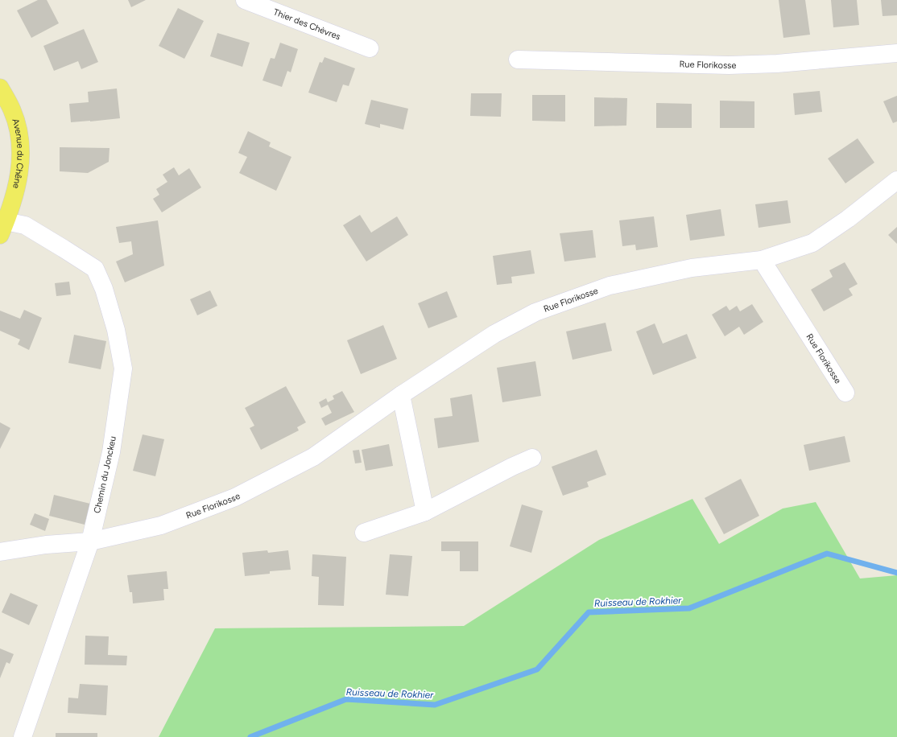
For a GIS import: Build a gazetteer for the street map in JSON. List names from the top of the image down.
{
  "streets": {
    "main road": ["Avenue du Chêne"],
    "street": ["Thier des Chèvres", "Rue Florikosse", "Chemin du Jonckeu"]
  },
  "crossings": [
    ["Rue Florikosse", "Chemin du Jonckeu"],
    ["Avenue du Chêne", "Chemin du Jonckeu"]
  ],
  "water": ["Ruisseau de Rokhier"]
}
